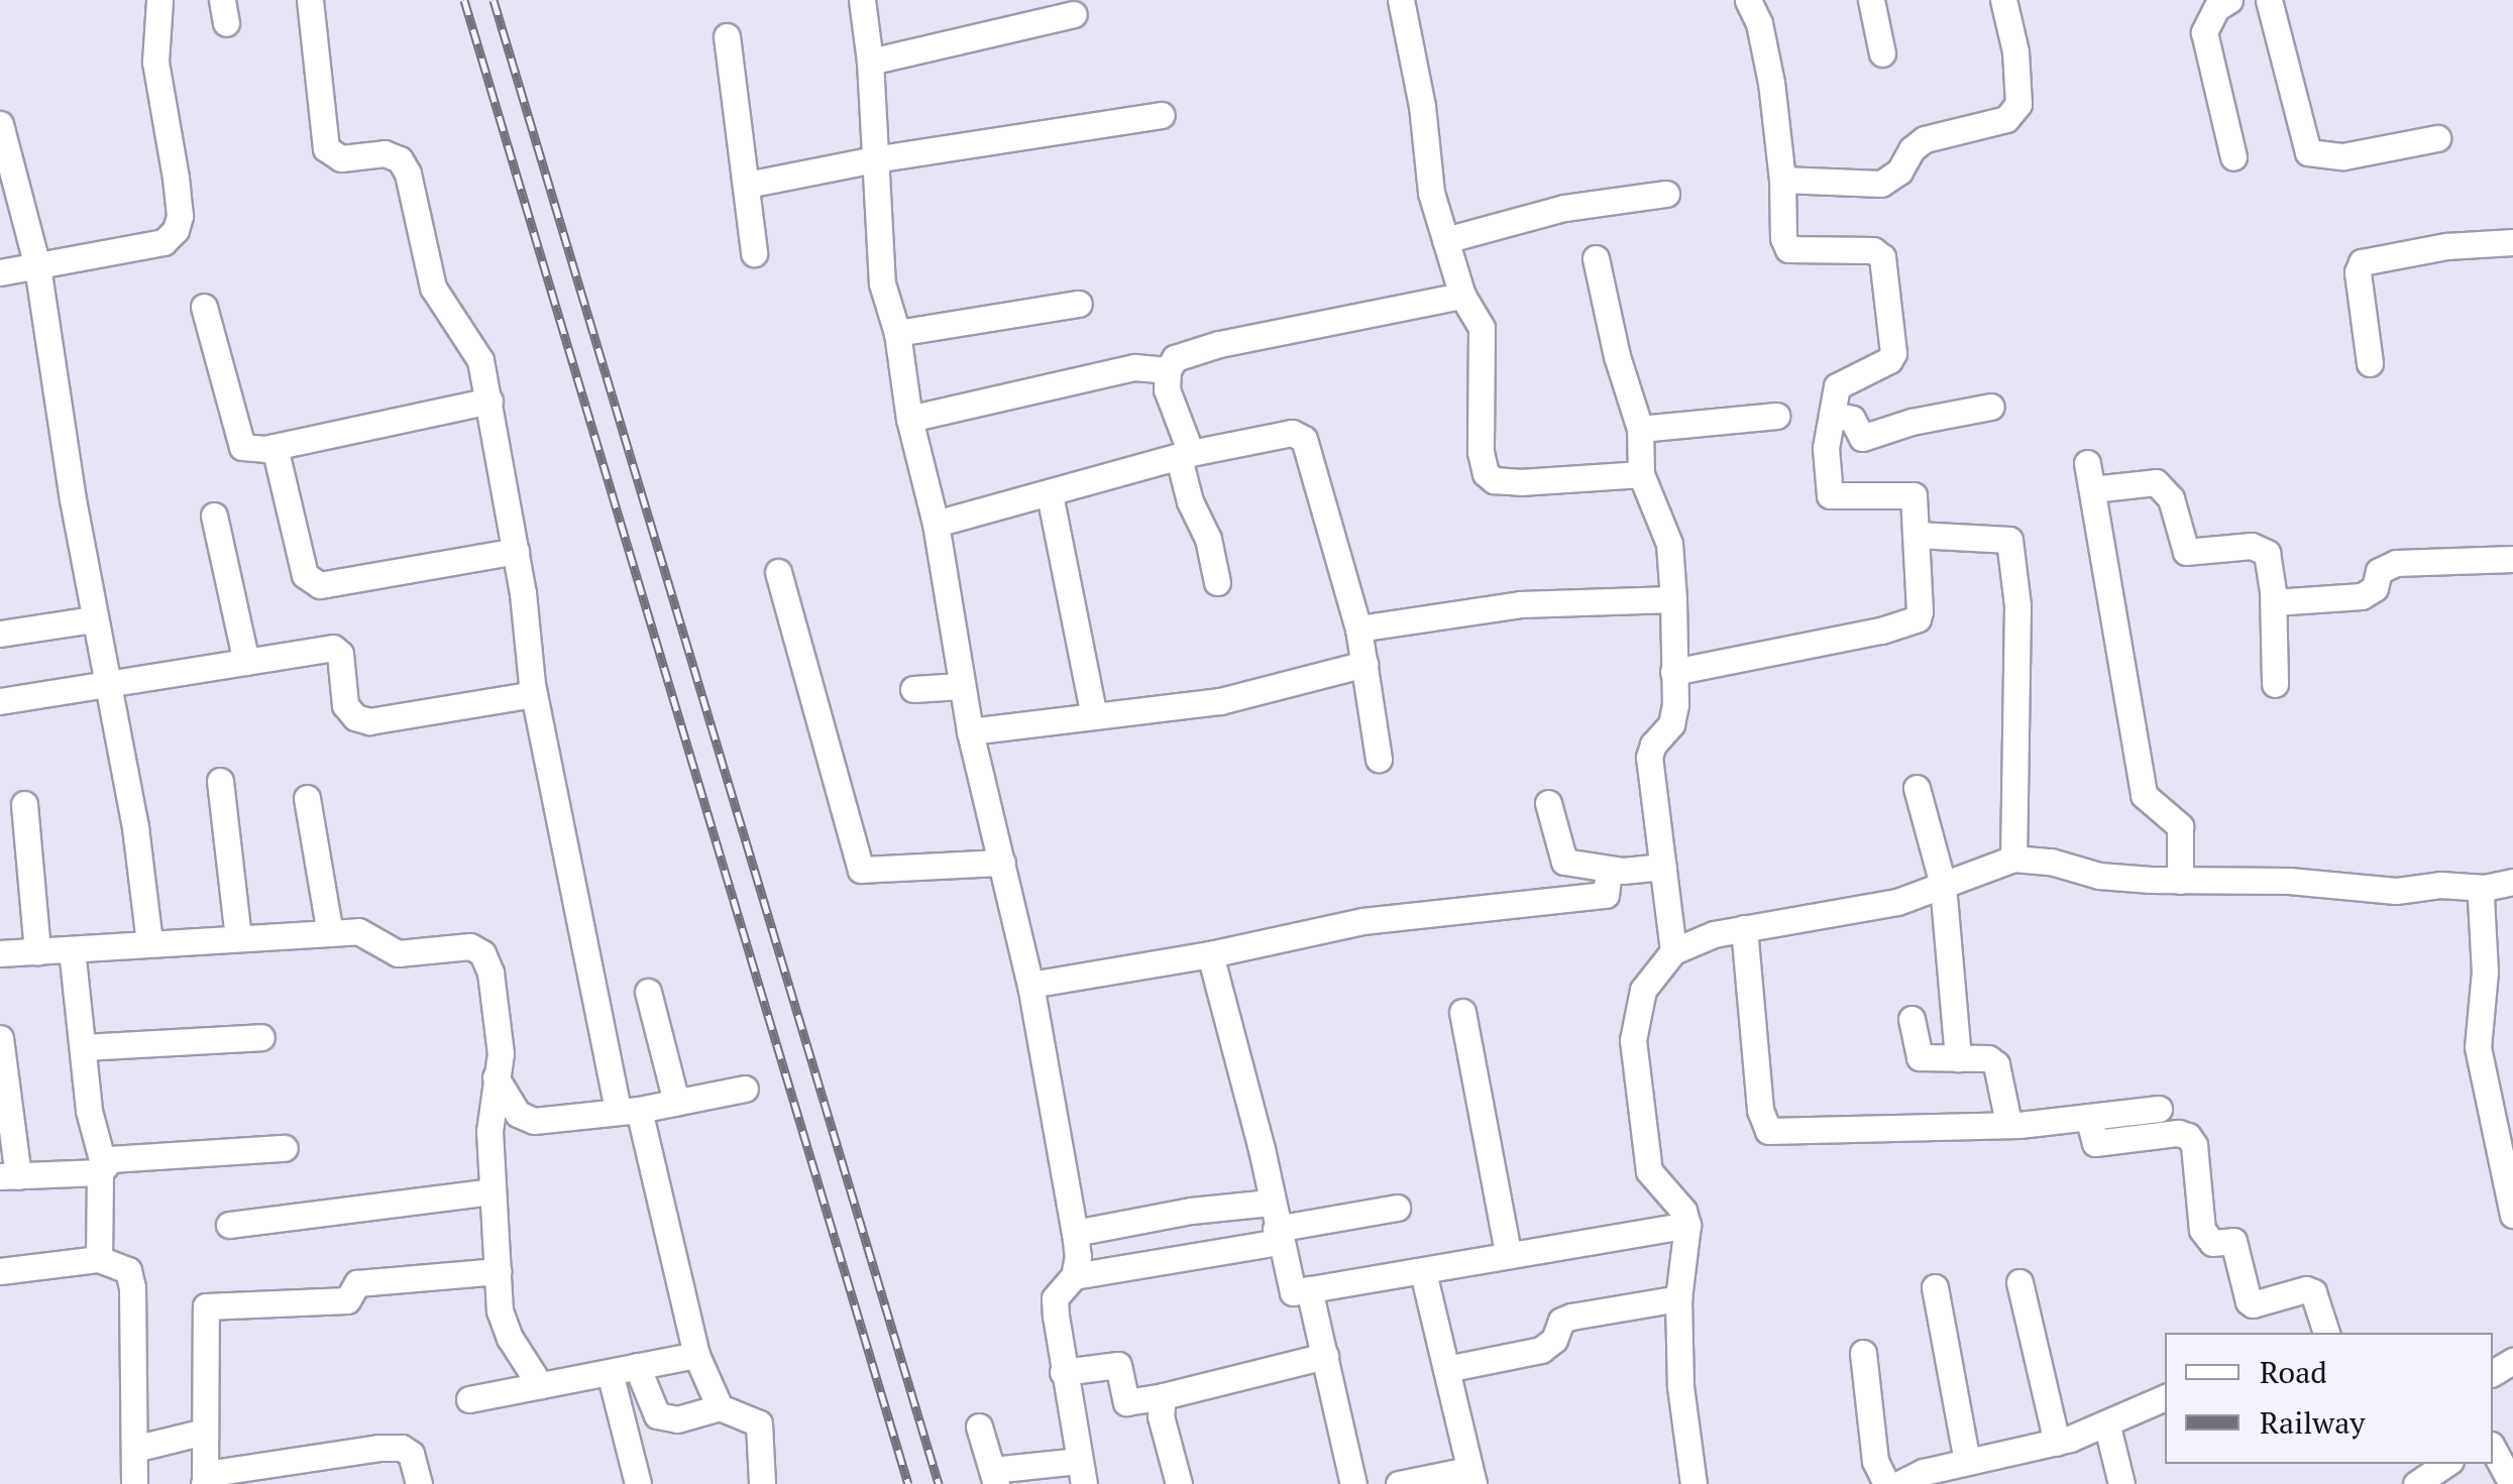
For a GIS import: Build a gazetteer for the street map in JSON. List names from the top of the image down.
{
  "legend": ["Road", "Railway"]
}
